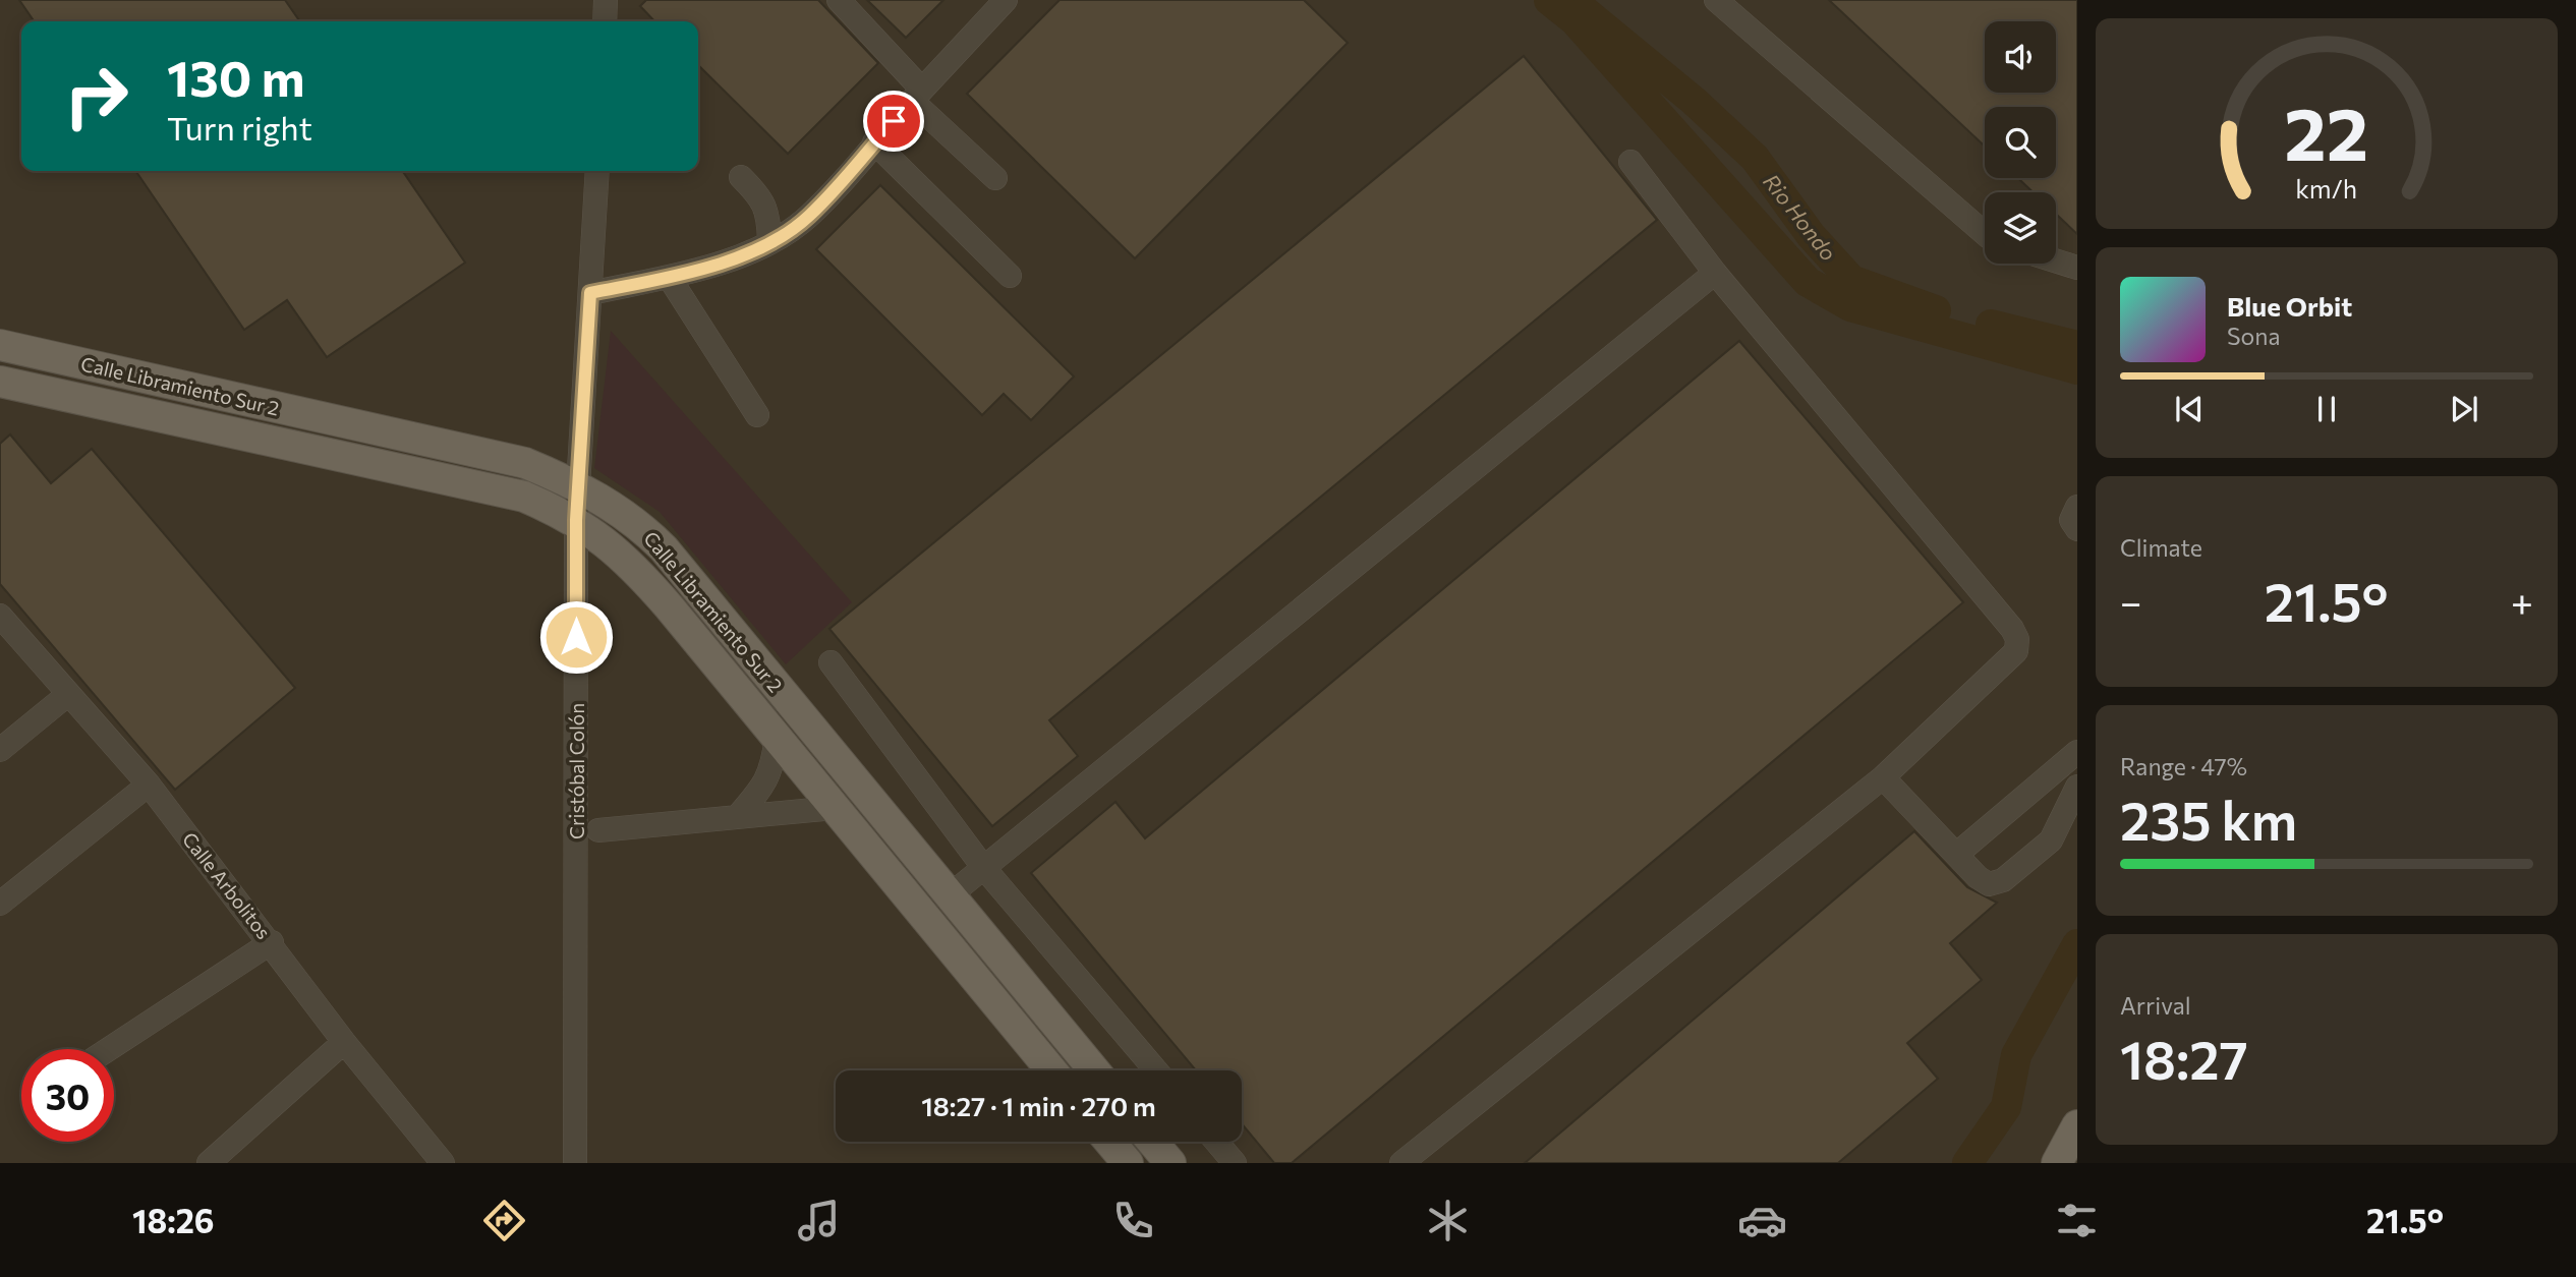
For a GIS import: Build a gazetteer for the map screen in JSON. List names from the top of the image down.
{
  "streets": {
    "main road": ["Calle Libramiento Sur 2"],
    "street": ["Cristóbal Colón", "Calle Arbolitos"]
  },
  "crossings": [
    ["Calle Libramiento Sur 2", "Cristóbal Colón"]
  ],
  "water": ["Rio Hondo"],
  "page": {
    "turn": ["130 m", "Turn right"],
    "song": ["Blue Orbit", "Sona"],
    "tile": [
      "Climate",
      ["Range · 47%", "235 km"],
      ["Arrival", "18:27"]
    ],
    "heat": ["−", "21.5°", "+"],
    "limit": "30",
    "trip": "18:27 · 1 min · 270 m",
    "tabs": ["18:26", "21.5°"],
    "gauge": ["22", "km/h"]
  }
}
